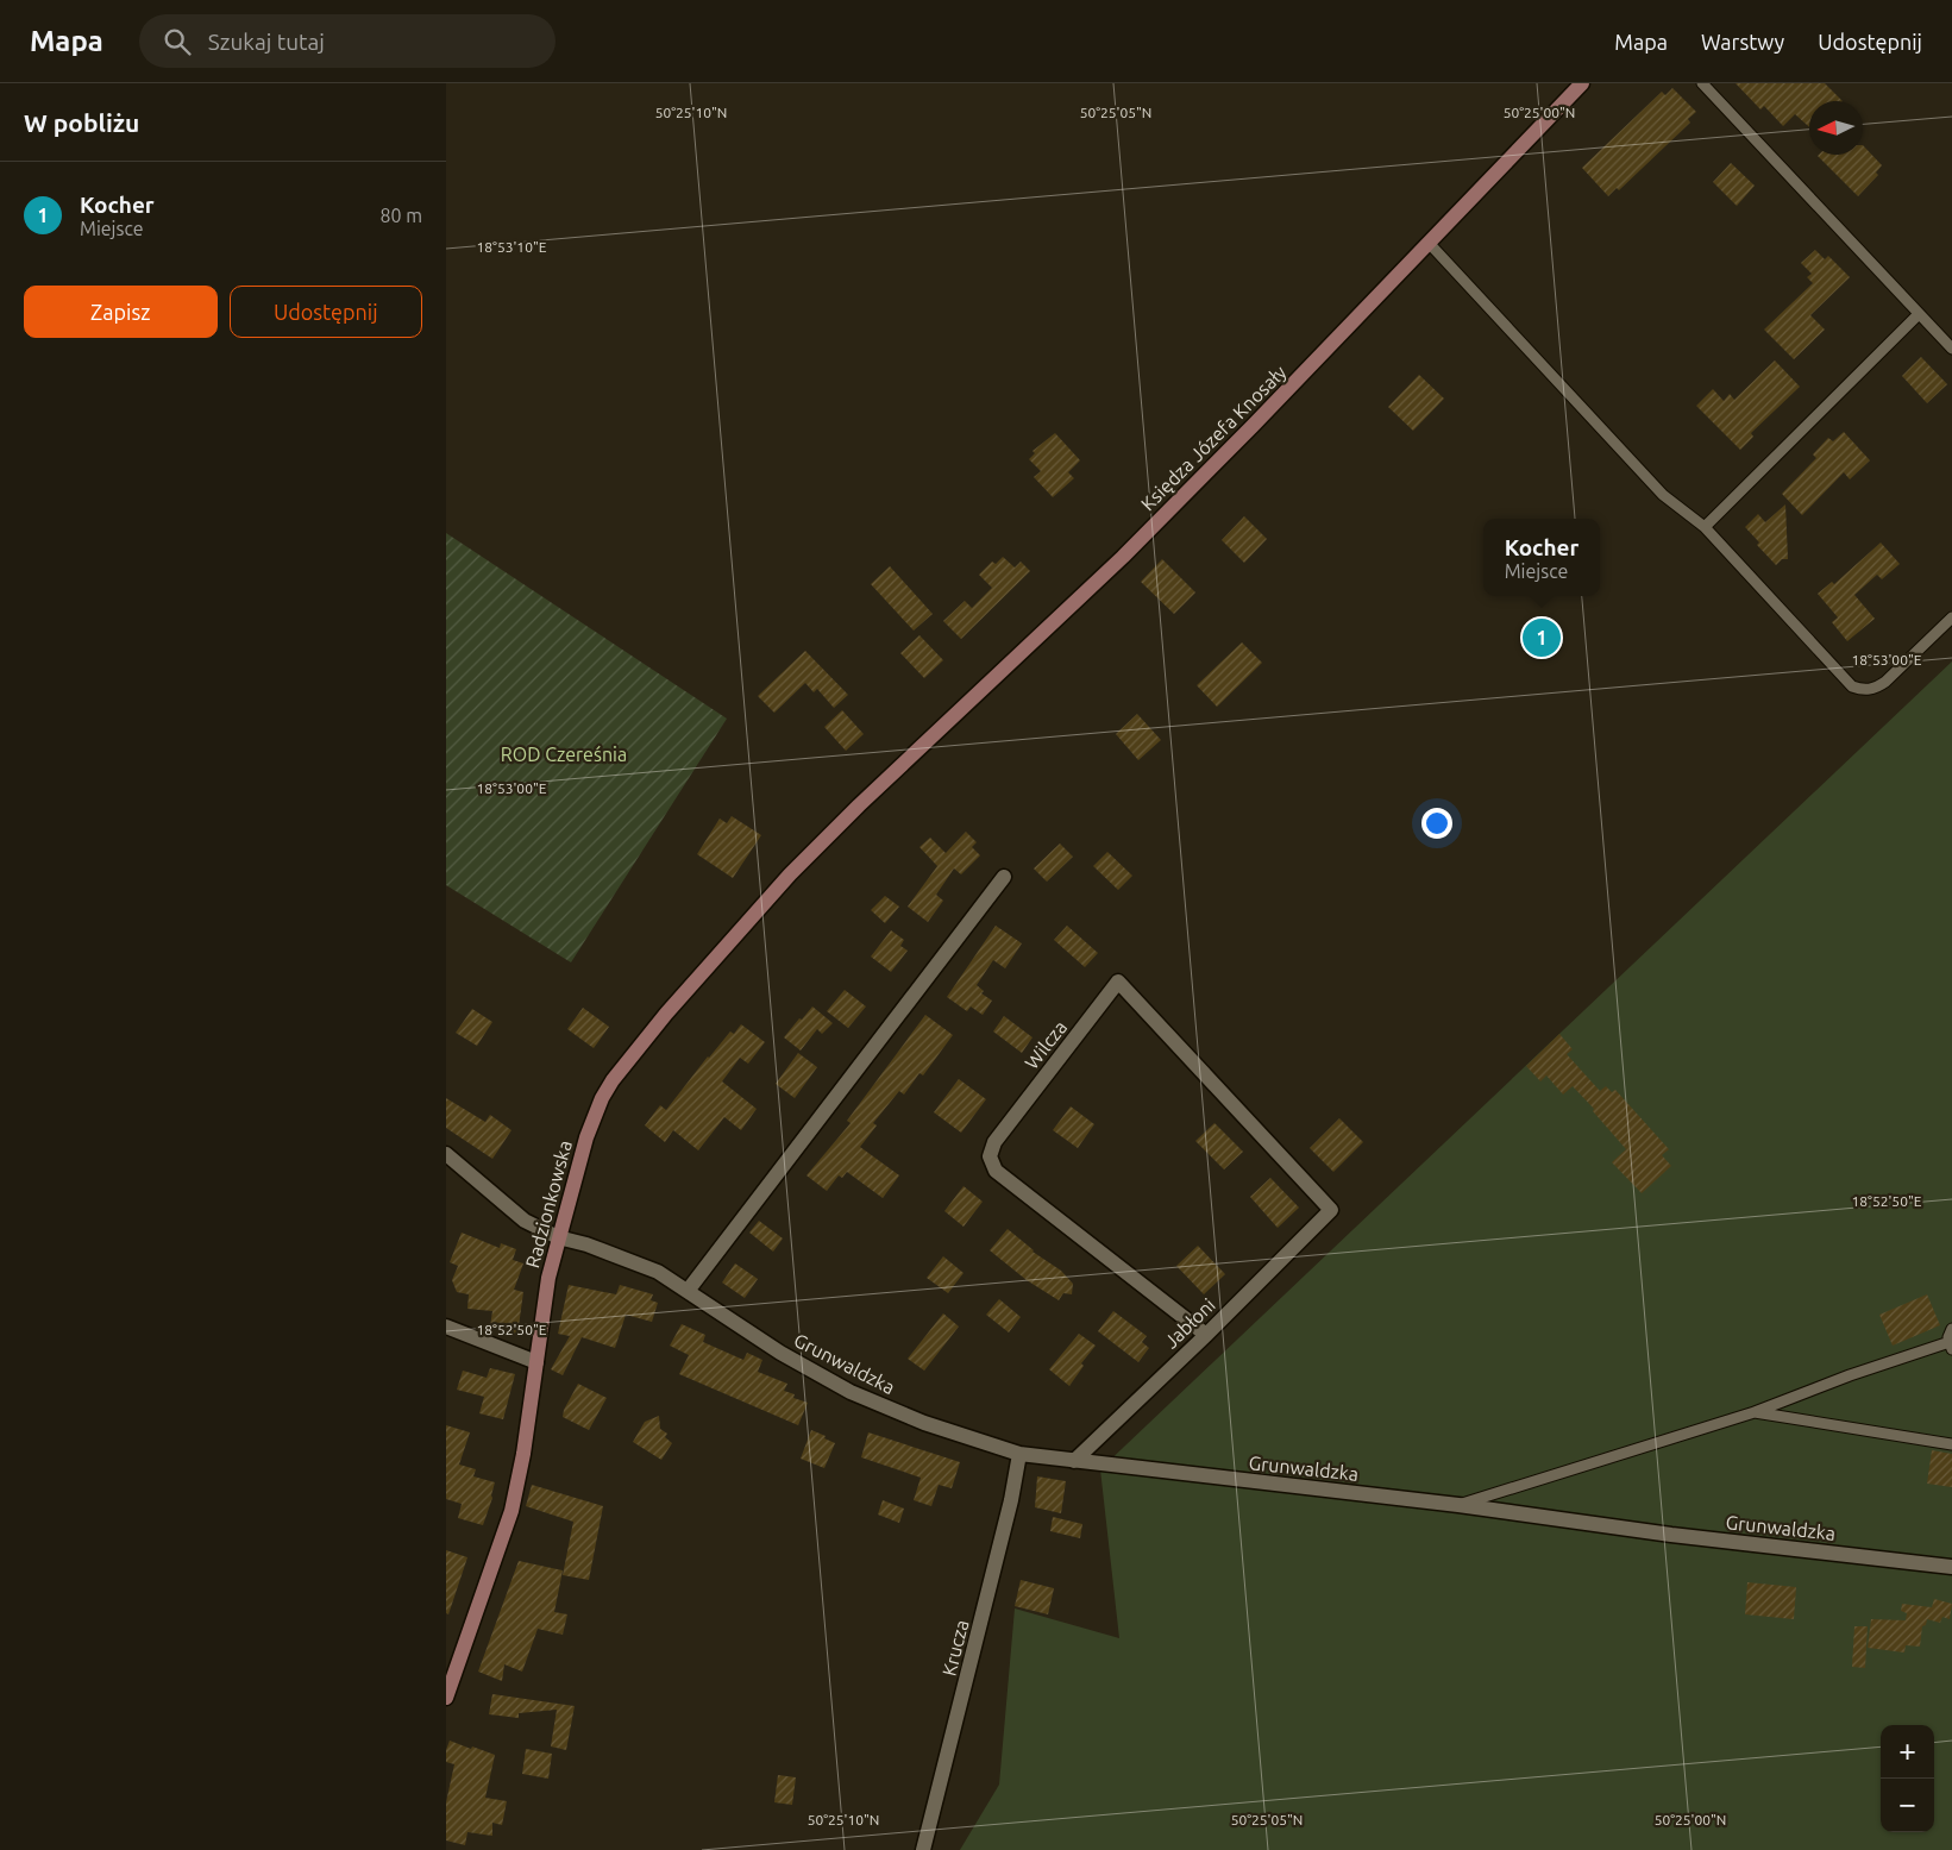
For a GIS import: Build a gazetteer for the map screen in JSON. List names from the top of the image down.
{
  "streets": {
    "street": [
      "Księdza Józefa Knosały",
      "Wilcza",
      "Radzionkowska",
      "Jabłoni",
      "Grunwaldzka",
      "Krucza"
    ]
  },
  "crossings": [
    ["Księdza Józefa Knosały", "Radzionkowska"],
    ["Wilcza", "Jabłoni"],
    ["Radzionkowska", "Grunwaldzka"],
    ["Jabłoni", "Grunwaldzka"],
    ["Grunwaldzka", "Krucza"]
  ],
  "parks": ["ROD Czereśnia"],
  "north": "left",
  "page": {
    "header": "Mapa",
    "search": "Szukaj tutaj",
    "nav": ["Mapa", "Warstwy", "Udostępnij"],
    "heading": "W pobliżu",
    "list": [
      {
        "mark": "1",
        "name": "Kocher",
        "note": "Miejsce",
        "value": "80 m"
      }
    ],
    "buttons": ["Zapisz", "Udostępnij"],
    "popup": ["Kocher", "Miejsce"],
    "pins": "1",
    "map_buttons": ["+", "−"]
  },
  "coordinates": [
    "50°25'10\"N",
    "50°25'05\"N",
    "50°25'00\"N",
    "18°53'10\"E",
    "18°53'00\"E",
    "18°52'50\"E"
  ]
}
